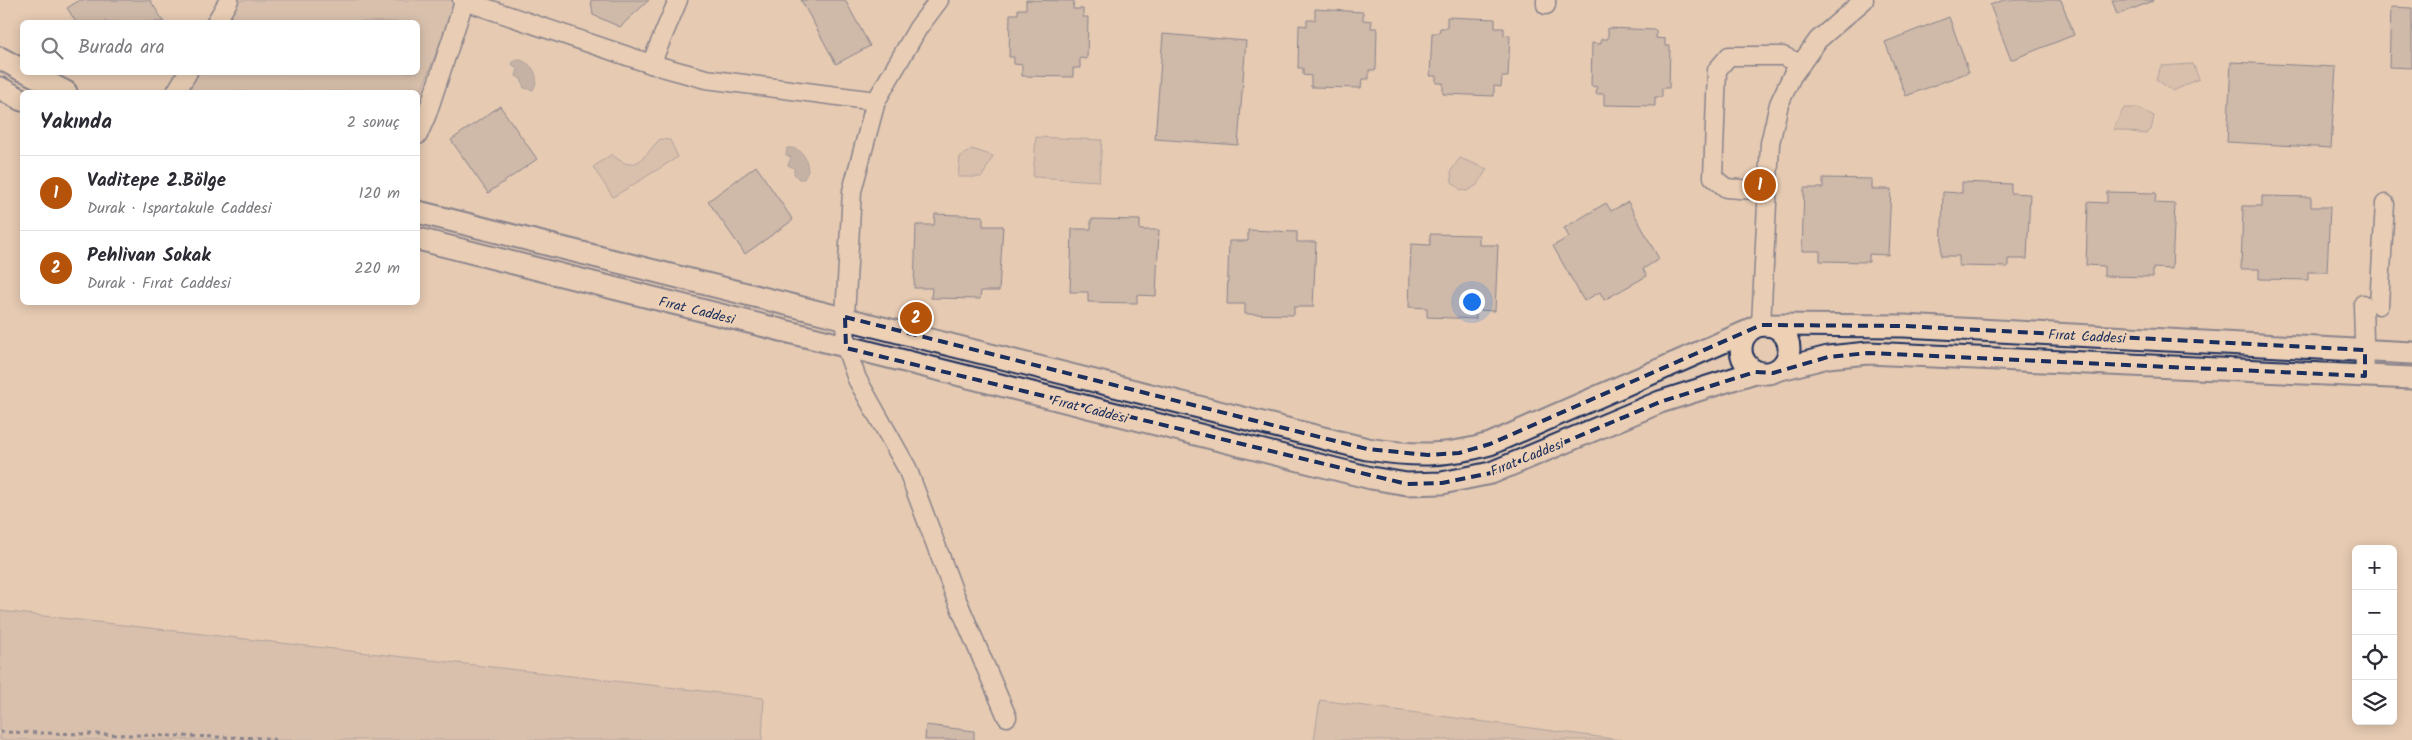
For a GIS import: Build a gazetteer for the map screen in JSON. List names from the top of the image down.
{
  "streets": {
    "main road": ["Fırat Caddesi"]
  },
  "page": {
    "search": "Burada ara",
    "heading": ["Yakında", "2 sonuç"],
    "list": [
      {
        "mark": "1",
        "name": "Vaditepe 2.Bölge",
        "note": "Durak · Ispartakule Caddesi",
        "value": "120 m"
      },
      {
        "mark": "2",
        "name": "Pehlivan Sokak",
        "note": "Durak · Fırat Caddesi",
        "value": "220 m"
      }
    ],
    "pins": ["1", "2"],
    "map_buttons": ["+", "−"]
  }
}
